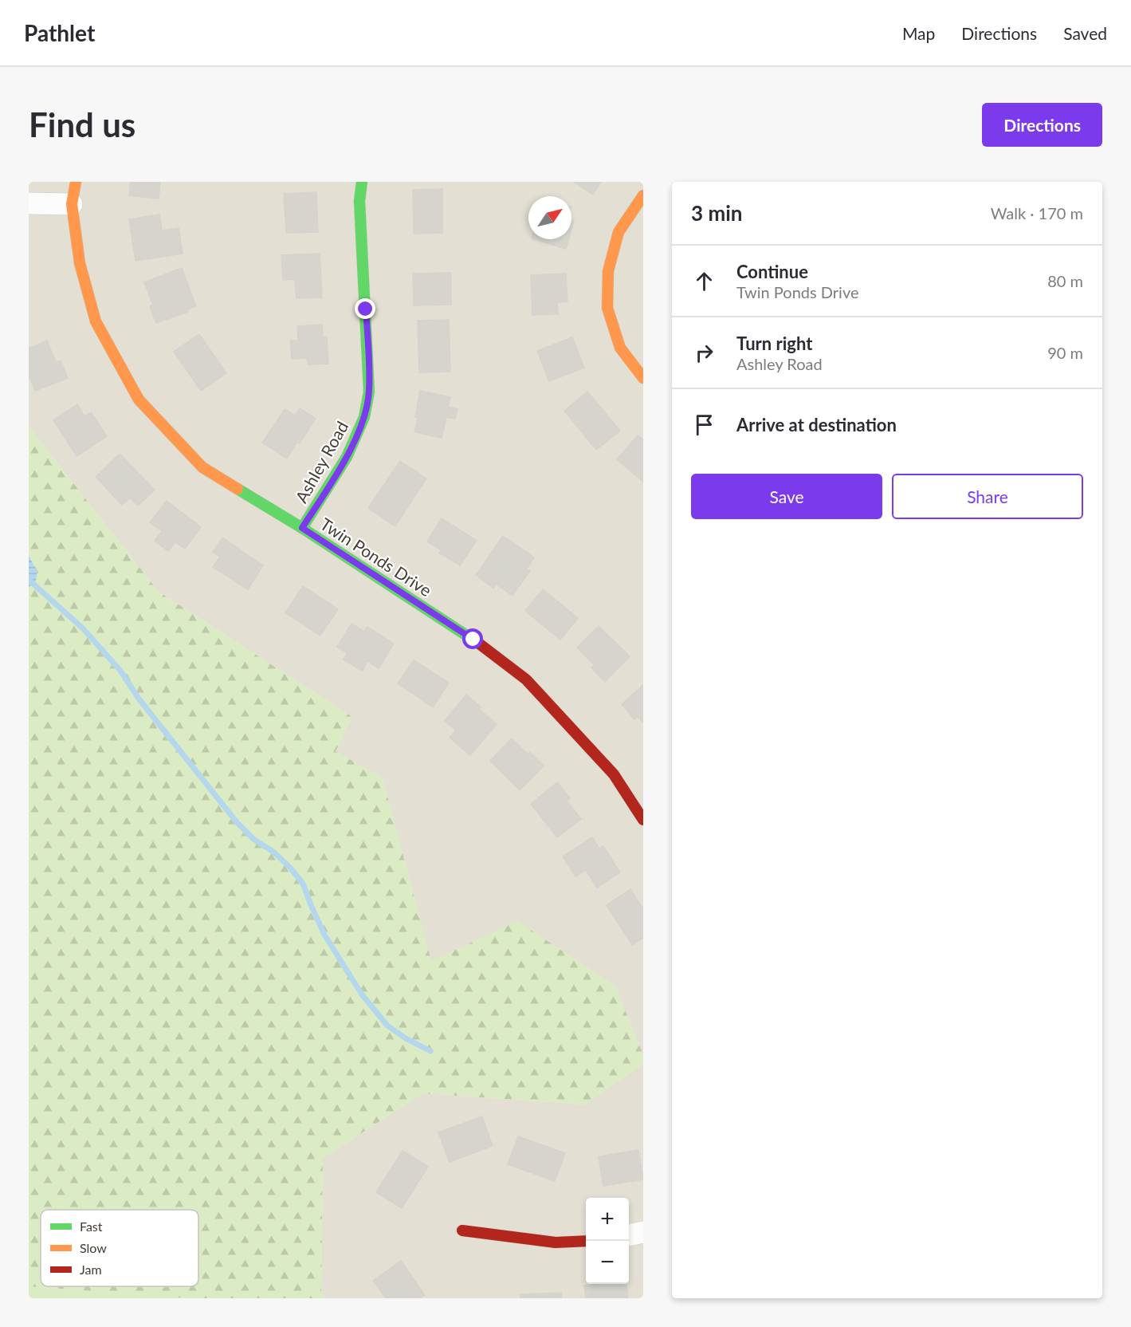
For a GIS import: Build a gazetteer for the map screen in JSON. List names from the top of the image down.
{
  "streets": {
    "street": ["Ashley Road", "Twin Ponds Drive"]
  },
  "crossings": [
    ["Ashley Road", "Twin Ponds Drive"]
  ],
  "legend": ["Fast", "Slow", "Jam"],
  "north": "top right",
  "page": {
    "header": "Pathlet",
    "nav": ["Map", "Directions", "Saved"],
    "buttons": [
      "Directions",
      ["Save", "Share"]
    ],
    "title": "Find us",
    "heading": ["3 min", "Walk · 170 m"],
    "list": [
      ["Continue", "Twin Ponds Drive", "80 m"],
      ["Turn right", "Ashley Road", "90 m"],
      "Arrive at destination"
    ],
    "map_buttons": ["+", "−"]
  }
}
